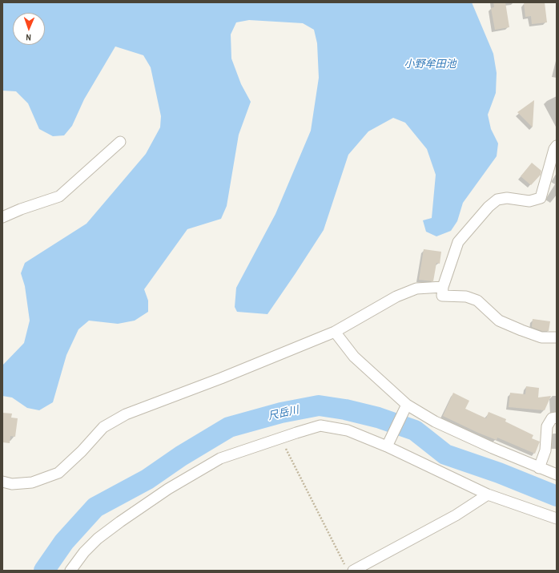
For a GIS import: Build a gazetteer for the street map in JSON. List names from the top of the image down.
{
  "water": ["小野牟田池", "尺岳川"],
  "north": "bottom"
}
